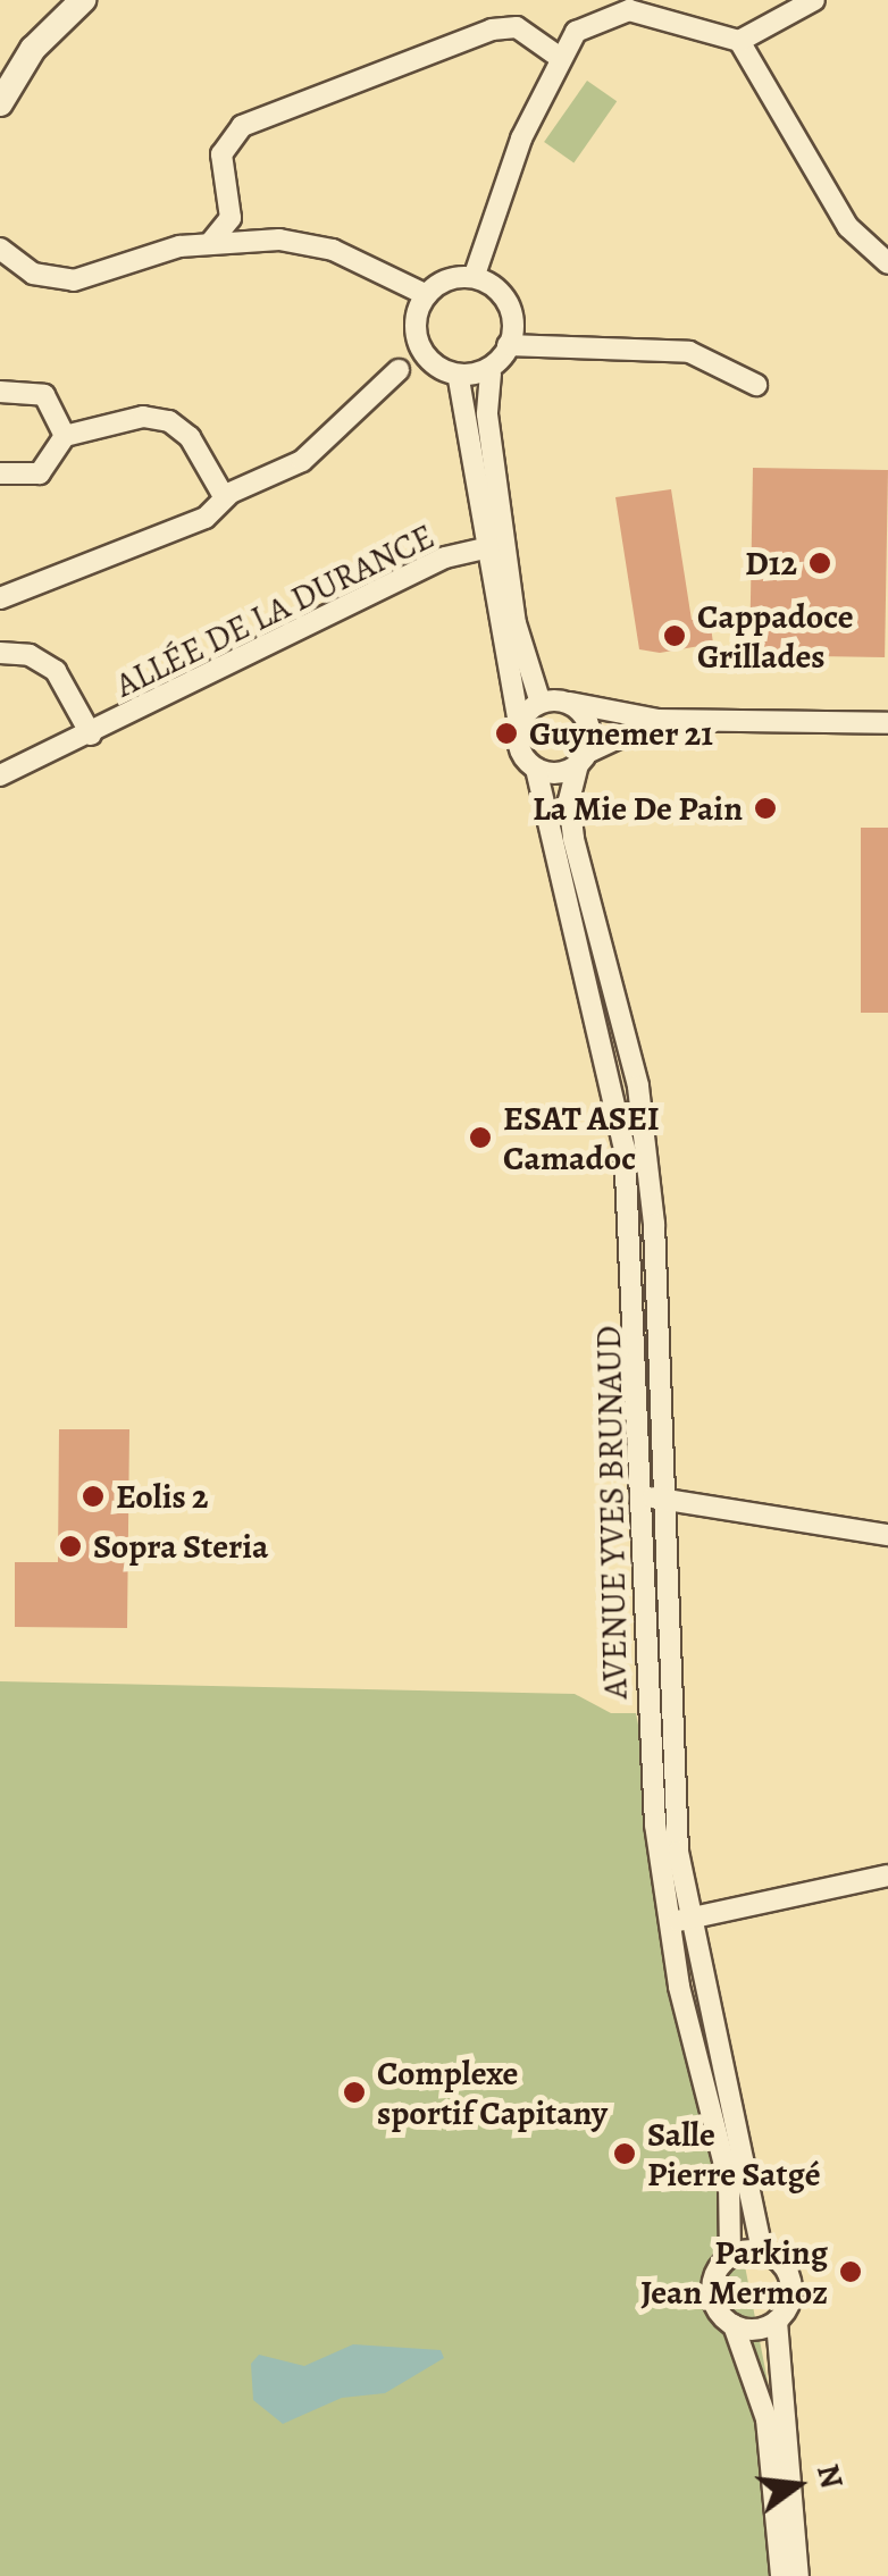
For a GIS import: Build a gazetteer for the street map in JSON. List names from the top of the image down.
{
  "streets": {
    "street": ["ALLÉE DE LA DURANCE", "AVENUE YVES BRUNAUD"]
  },
  "places": [
    "D12",
    "Cappadoce Grillades",
    "Guynemer 21",
    "La Mie De Pain",
    "ESAT ASEI Camadoc",
    "Eolis 2",
    "Sopra Steria",
    "Complexe sportif Capitany",
    "Salle Pierre Satgé",
    "Parking Jean Mermoz"
  ],
  "north": "right"
}
